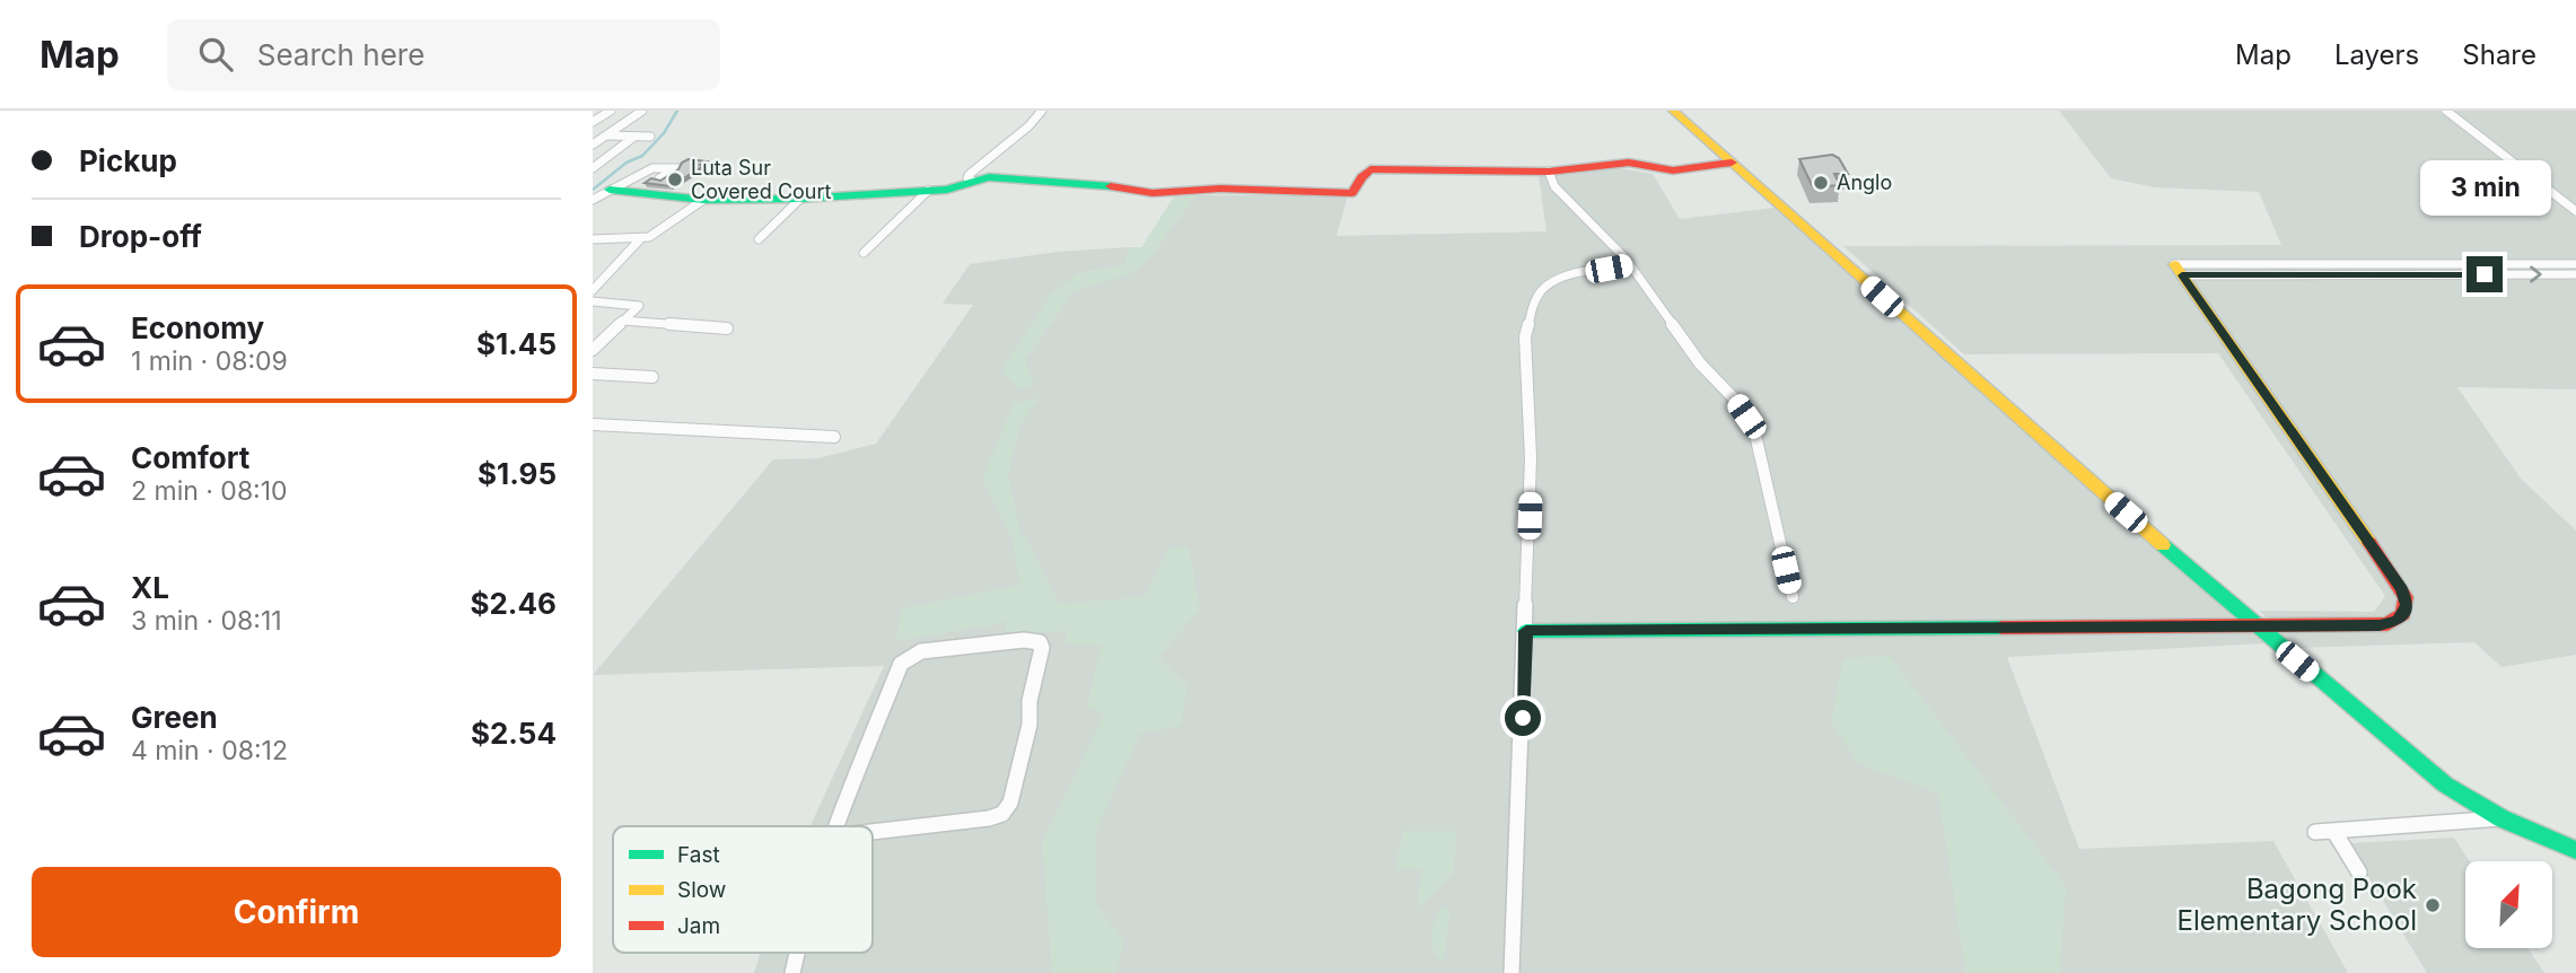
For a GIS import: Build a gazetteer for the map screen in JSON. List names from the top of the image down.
{
  "places": ["Luta Sur Covered Court", "Anglo", "Bagong Pook Elementary School"],
  "legend": ["Fast", "Slow", "Jam"],
  "north": "top right",
  "page": {
    "header": "Map",
    "search": "Search here",
    "nav": ["Map", "Layers", "Share"],
    "banner": ["Pickup", "Drop-off"],
    "bubble": "3 min",
    "list": [
      {
        "name": "Economy",
        "note": "1 min · 08:09",
        "value": "$1.45"
      },
      {
        "name": "Comfort",
        "note": "2 min · 08:10",
        "value": "$1.95"
      },
      {
        "name": "XL",
        "note": "3 min · 08:11",
        "value": "$2.46"
      },
      {
        "name": "Green",
        "note": "4 min · 08:12",
        "value": "$2.54"
      }
    ],
    "buttons": "Confirm"
  }
}
